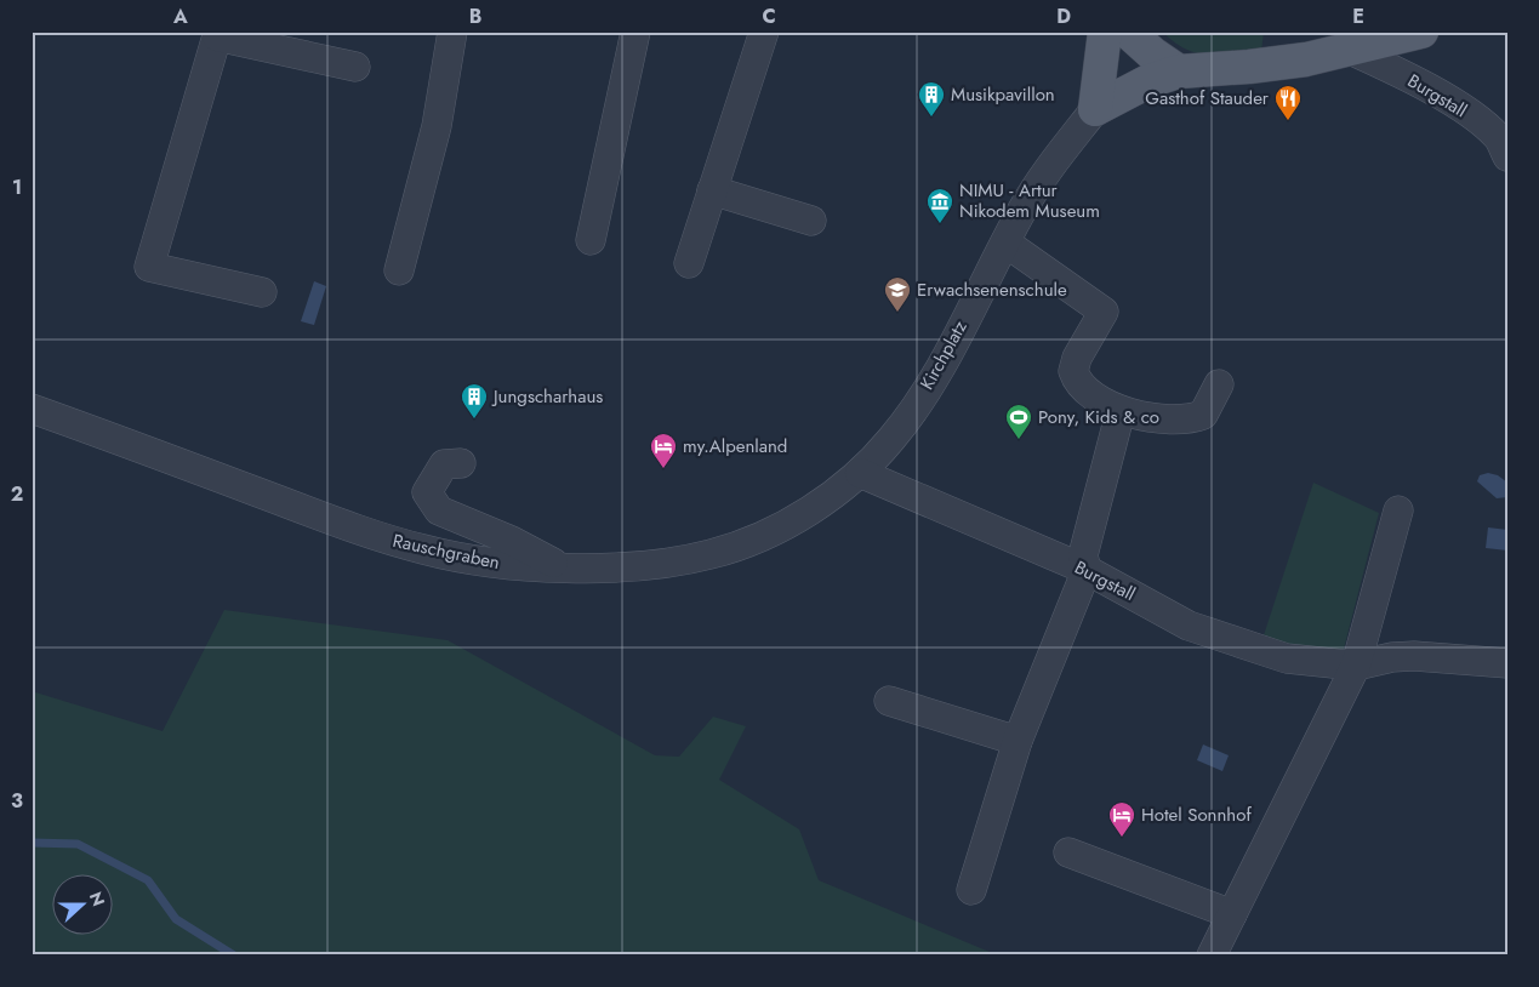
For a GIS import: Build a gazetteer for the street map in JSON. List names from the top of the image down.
{
  "streets": {
    "main road": ["Kirchplatz"],
    "street": ["Burgstall", "Rauschgraben"]
  },
  "crossings": [
    ["Burgstall", "Kirchplatz"],
    ["Burgstall", "Rauschgraben"],
    ["Kirchplatz", "Rauschgraben"]
  ],
  "places": {
    "building": ["Musikpavillon", "Jungscharhaus"],
    "restaurant": ["Gasthof Stauder"],
    "museum": ["NIMU - Artur Nikodem Museum"],
    "school or university": ["Erwachsenenschule"],
    "sports": ["Pony, Kids & co"],
    "hotel": ["my.Alpenland", "Hotel Sonnhof"]
  },
  "north": "right",
  "grid": {
    "columns": [
      "A",
      "B",
      "C",
      "D",
      "E"
    ],
    "rows": ["1", "2", "3"]
  }
}
